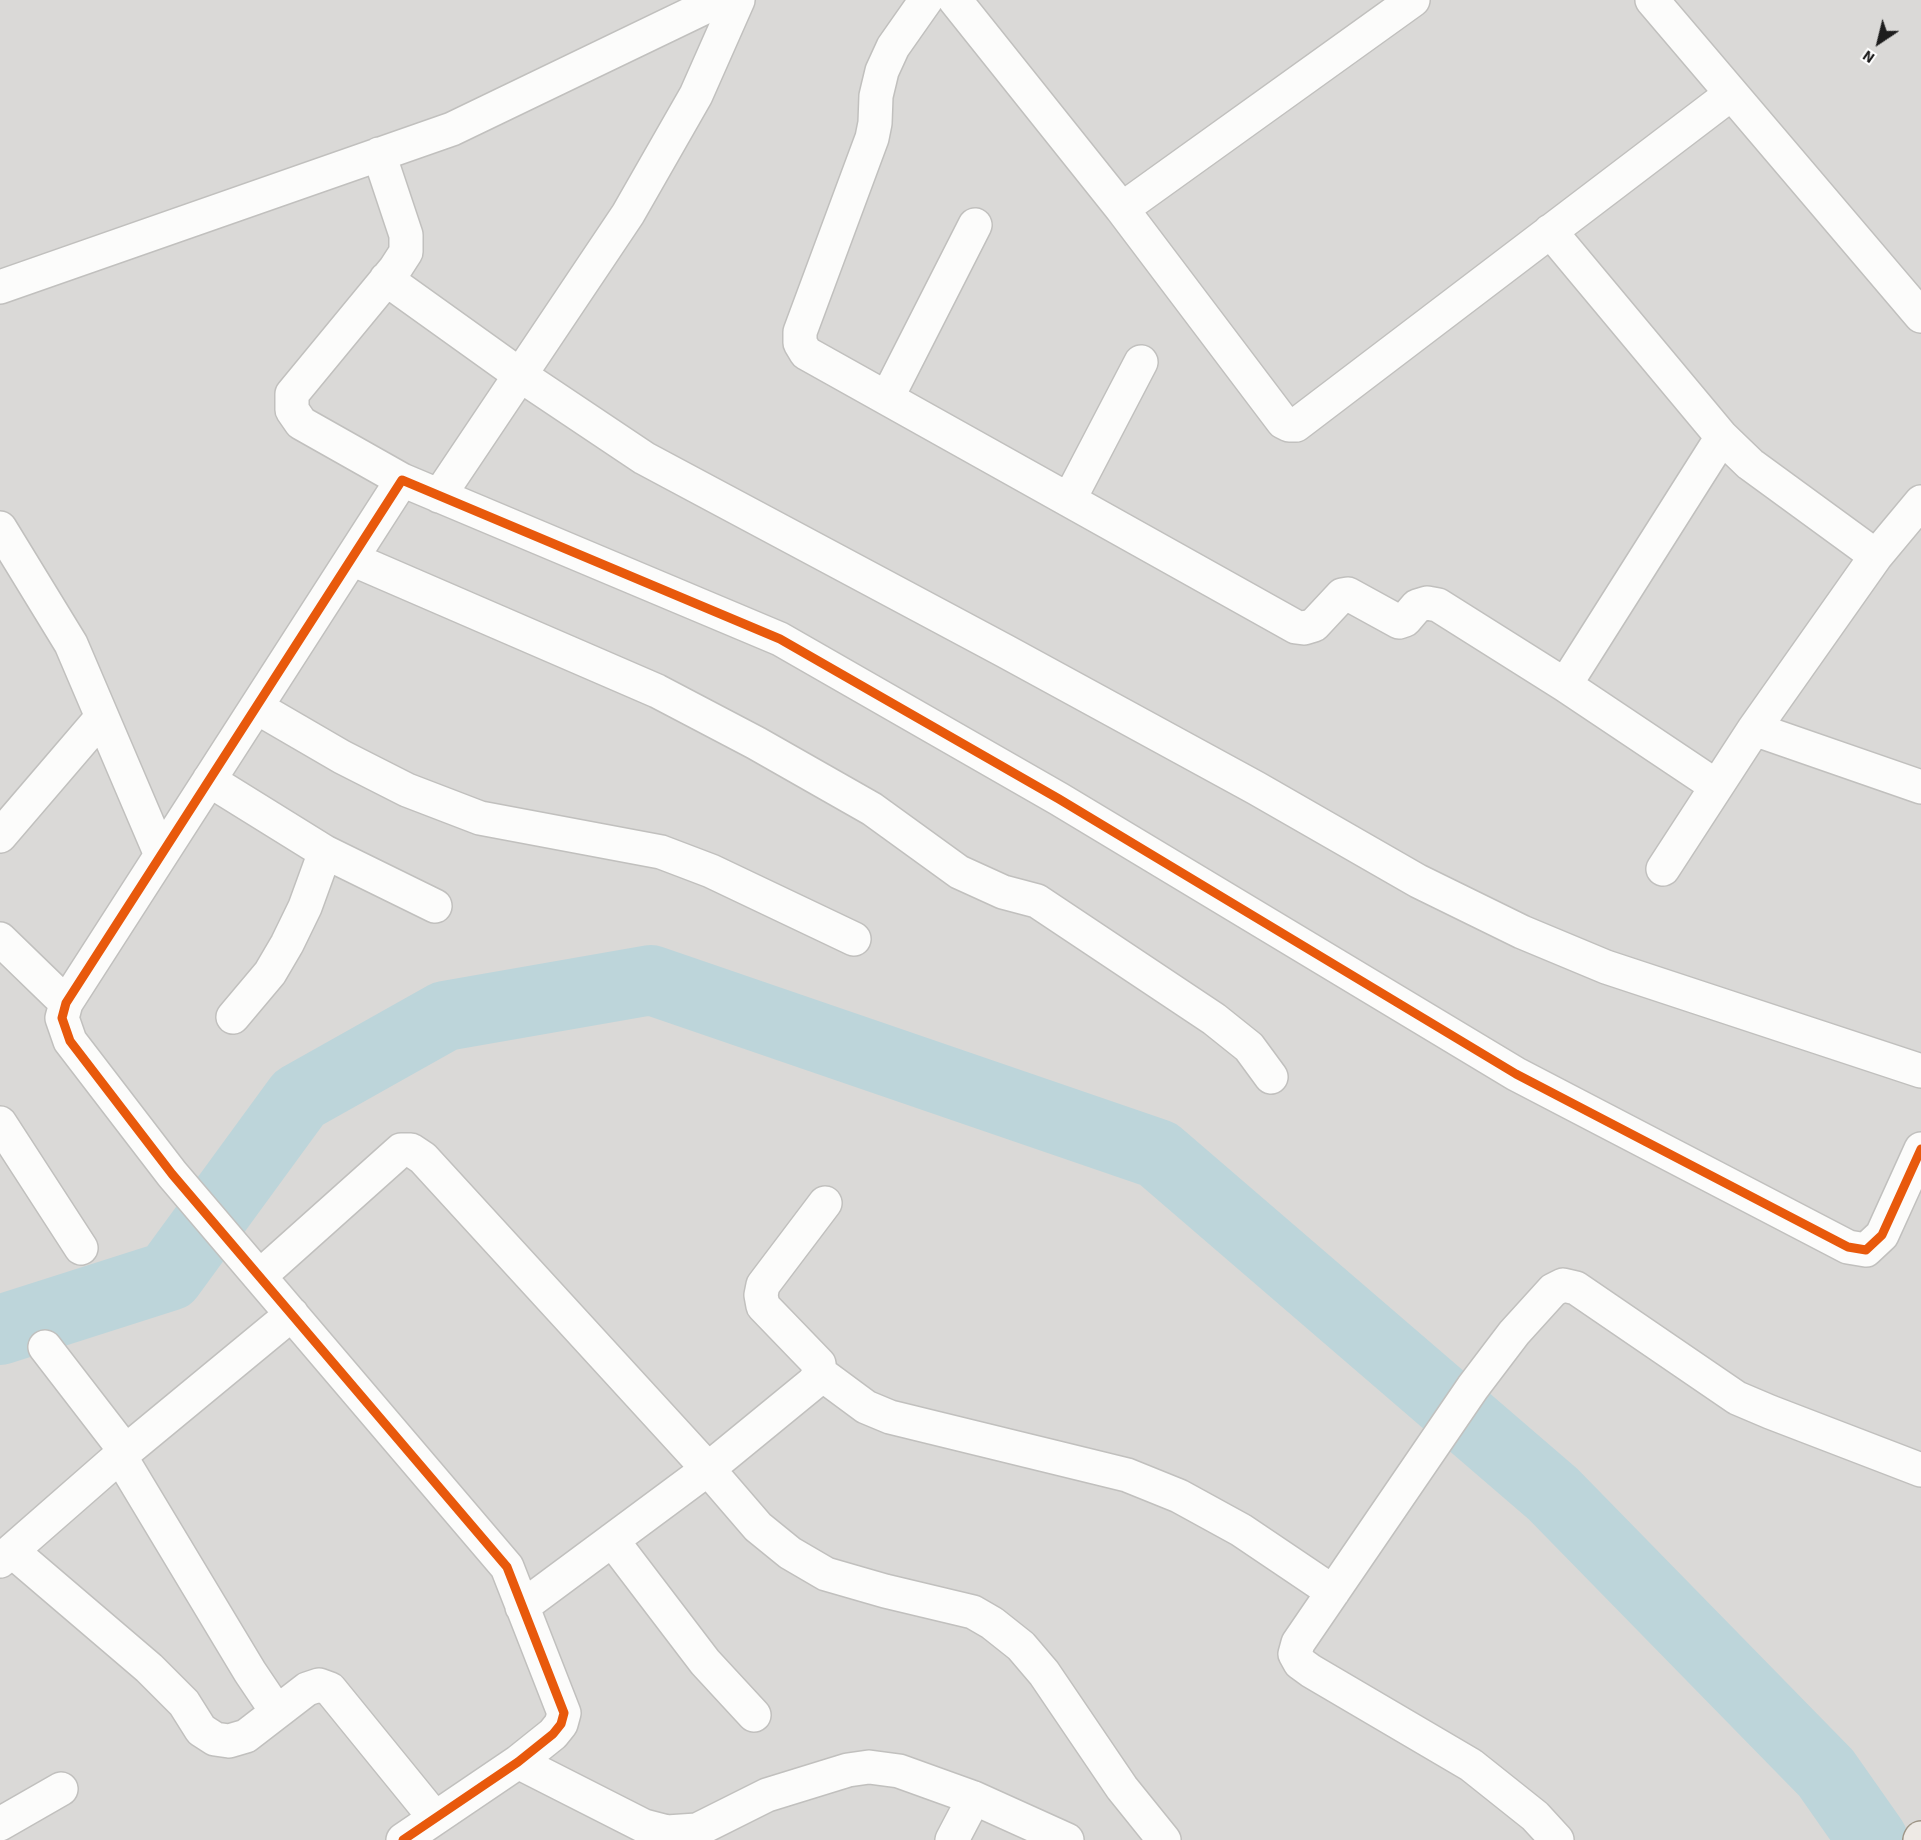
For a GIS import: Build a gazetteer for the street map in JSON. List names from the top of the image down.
{
  "north": "bottom left"
}
